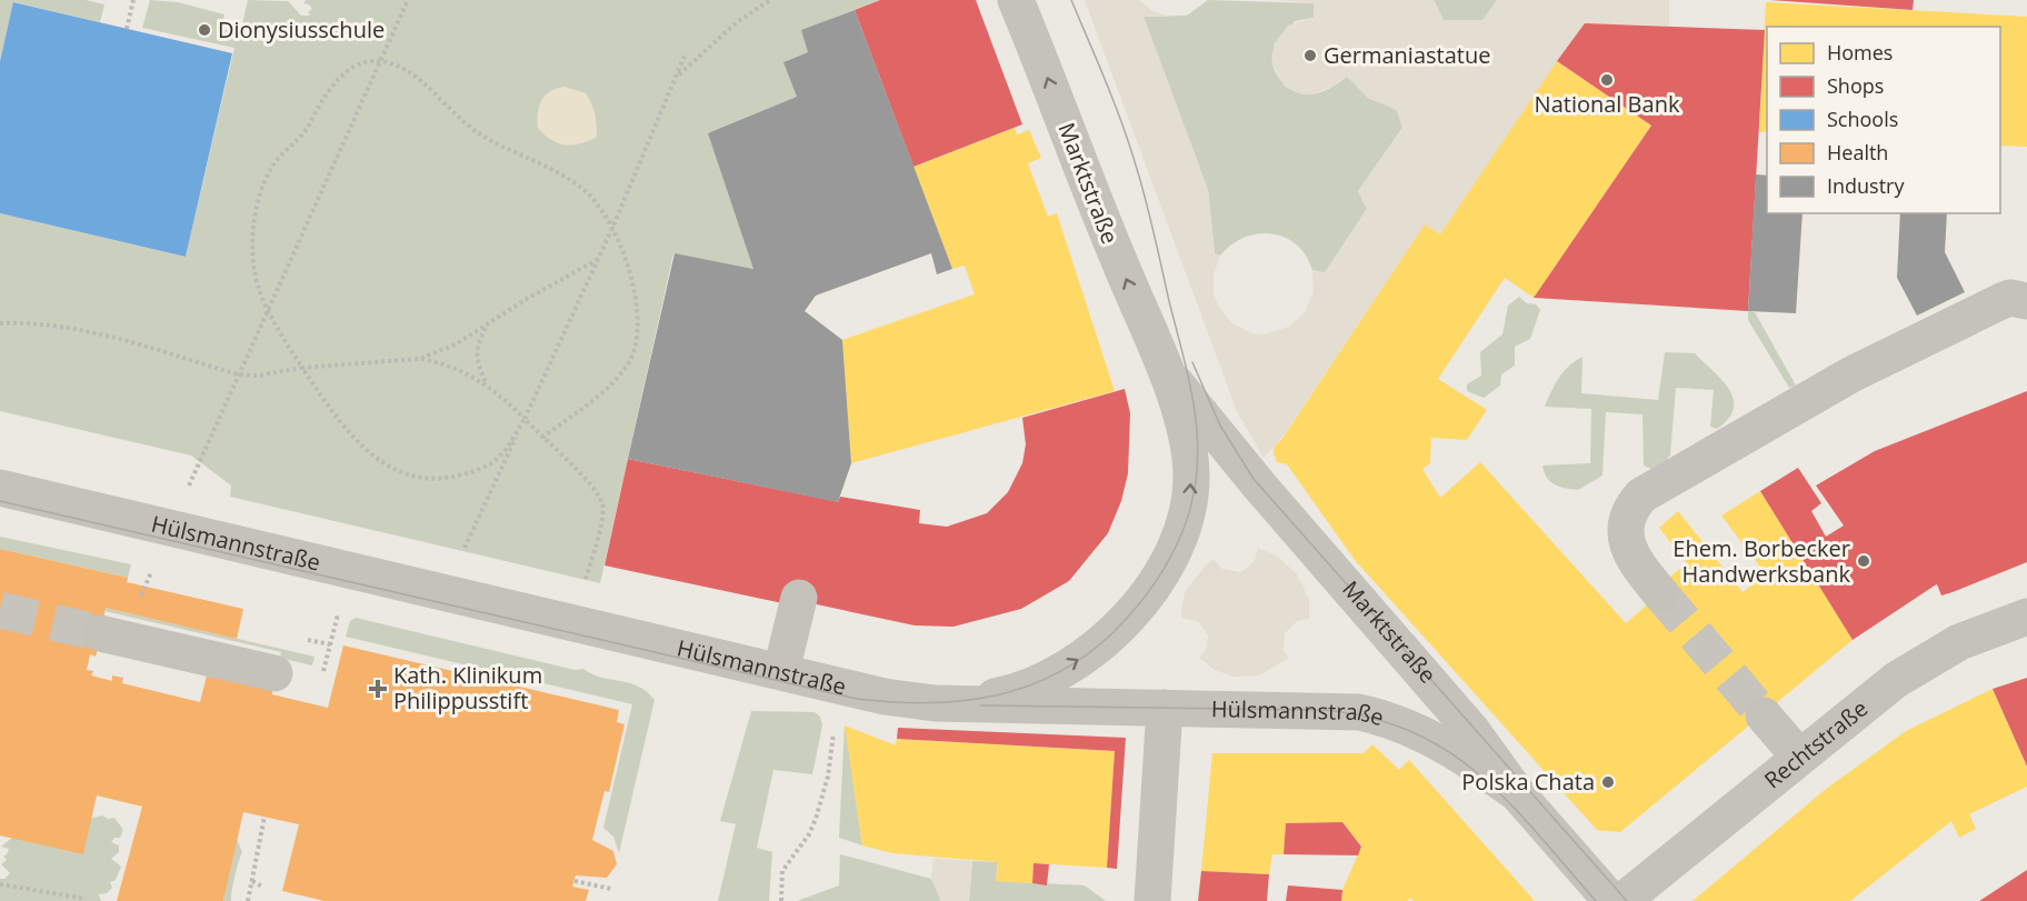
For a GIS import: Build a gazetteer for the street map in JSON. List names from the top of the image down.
{
  "streets": {
    "street": ["Marktstraße", "Hülsmannstraße", "Rechtstraße"]
  },
  "crossings": [
    ["Marktstraße", "Hülsmannstraße"]
  ],
  "one_way": ["Marktstraße"],
  "places": {
    "other": [
      "Dionysiusschule",
      "Germaniastatue",
      "National Bank",
      "Ehem. Borbecker Handwerksbank",
      "Polska Chata"
    ],
    "health": ["Kath. Klinikum Philippusstift"]
  },
  "legend": [
    "Homes",
    "Shops",
    "Schools",
    "Health",
    "Industry"
  ]
}
